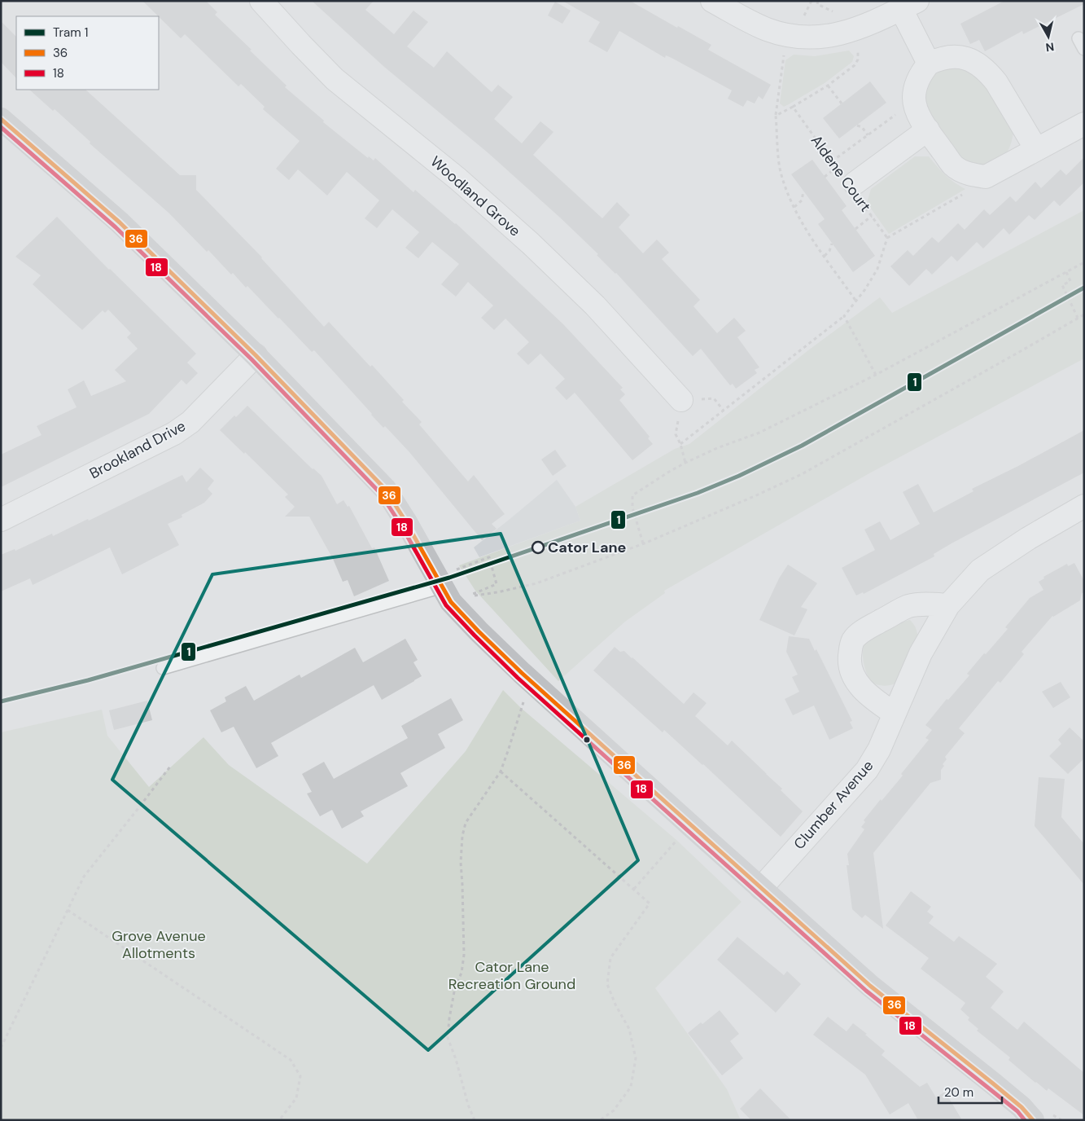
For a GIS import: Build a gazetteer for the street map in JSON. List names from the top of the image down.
{
  "streets": {
    "street": [
      "Aldene Court",
      "Woodland Grove",
      "Brookland Drive",
      "Clumber Avenue"
    ]
  },
  "parks": ["Grove Avenue Allotments", "Cator Lane Recreation Ground"],
  "places": ["Cator Lane"],
  "lines": ["transit line 36", "transit line 18", "tram line 1"],
  "legend": ["Tram 1", "36", "18"],
  "scale_bar": "20 m",
  "north": "bottom"
}
